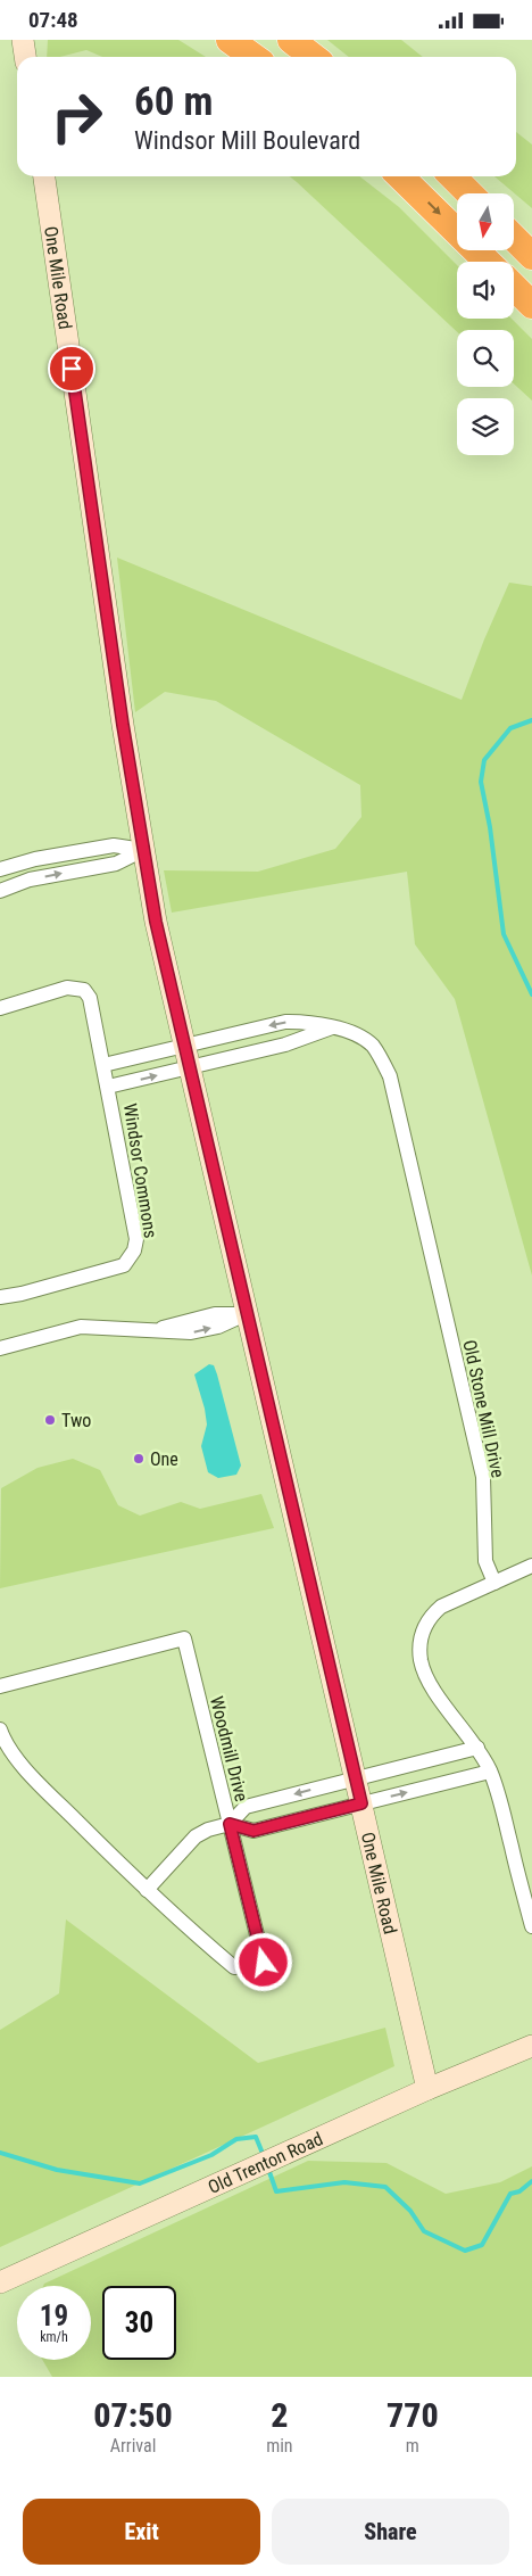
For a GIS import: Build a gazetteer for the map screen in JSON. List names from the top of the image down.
{
  "streets": {
    "street": [
      "One Mile Road",
      "Windsor Commons",
      "Old Stone Mill Drive",
      "Woodmill Drive",
      "Old Trenton Road"
    ]
  },
  "crossings": [
    ["One Mile Road", "Windsor Commons"],
    ["One Mile Road", "Old Stone Mill Drive"],
    ["One Mile Road", "Old Trenton Road"]
  ],
  "places": ["Two", "One"],
  "north": "bottom",
  "page": {
    "status": "07:48",
    "turn": ["60 m", "Windsor Mill Boulevard"],
    "speed": "19 km/h",
    "limit": "30",
    "eta": [
      "07:50",
      "Arrival",
      "2",
      "min",
      "770",
      "m"
    ],
    "buttons": ["Exit", "Share"]
  }
}
